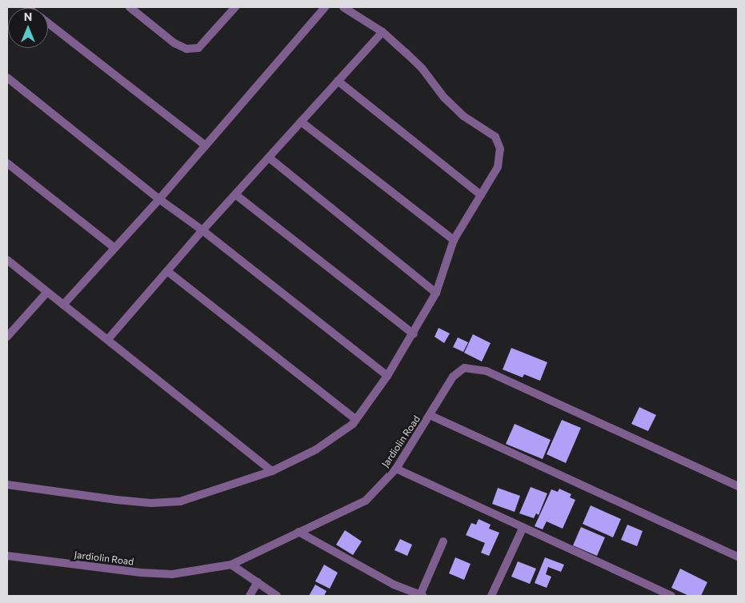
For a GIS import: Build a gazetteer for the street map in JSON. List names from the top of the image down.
{
  "streets": {
    "street": ["Jardiolin Road"]
  },
  "north": "top"
}
